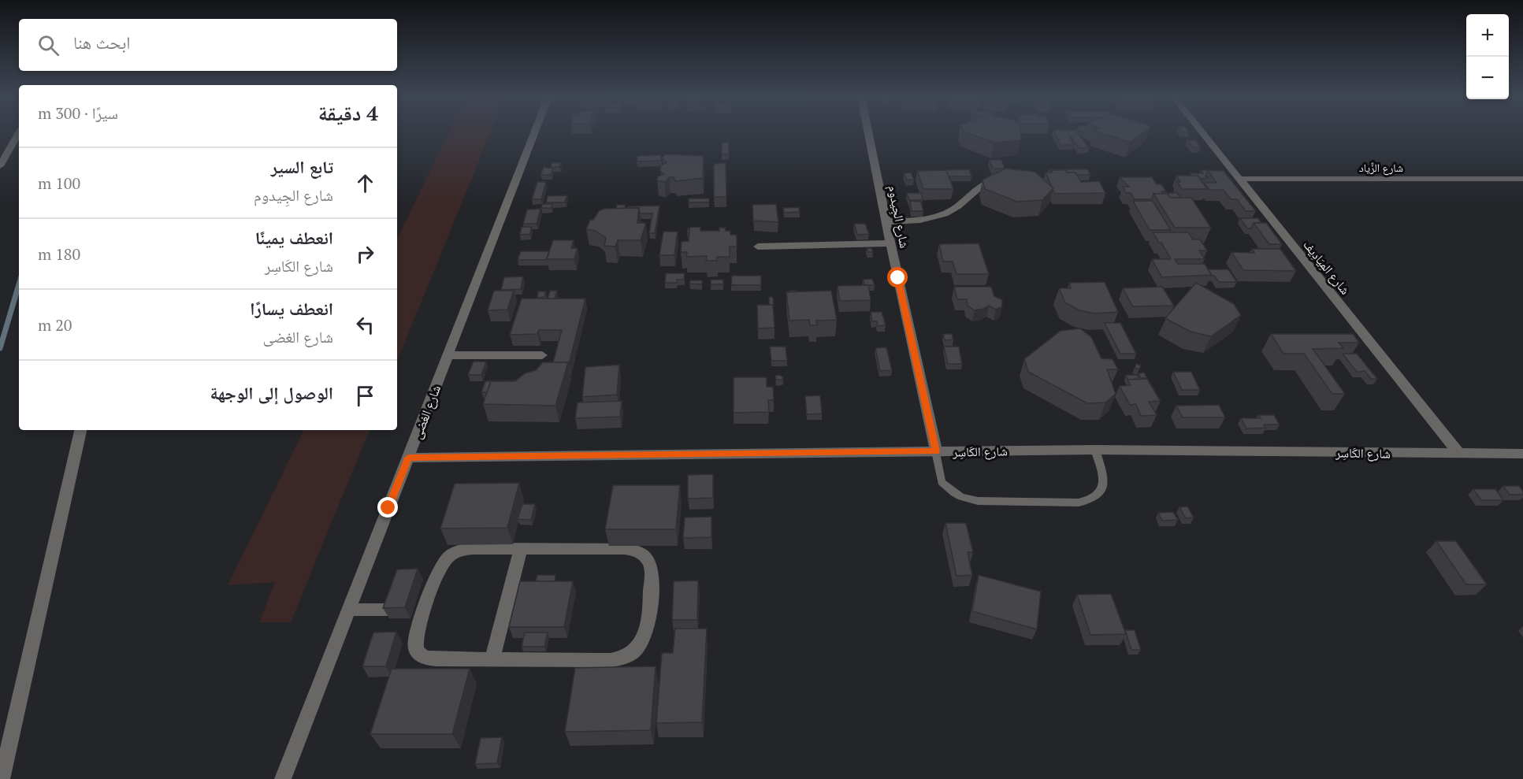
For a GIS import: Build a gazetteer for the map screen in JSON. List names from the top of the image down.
{
  "streets": {
    "street": [
      "شارع الزِّياد",
      "شارع الجِيدوم",
      "شارع المِيَادِيف",
      "شارع الغضى",
      "شارع الكَاسِر"
    ]
  },
  "crossings": [
    ["شارع الزِّياد", "شارع المِيَادِيف"],
    ["شارع الجِيدوم", "شارع الكَاسِر"],
    ["شارع المِيَادِيف", "شارع الكَاسِر"],
    ["شارع الغضى", "شارع الكَاسِر"]
  ],
  "page": {
    "map_buttons": ["+", "−"],
    "search": "ابحث هنا",
    "heading": ["4 دقيقة", "سيرًا · 300 m"],
    "list": [
      ["تابع السير", "شارع الجِيدوم", "100 m"],
      ["انعطف يمينًا", "شارع الكَاسِر", "180 m"],
      ["انعطف يسارًا", "شارع الغضى", "20 m"],
      "الوصول إلى الوجهة"
    ]
  }
}
